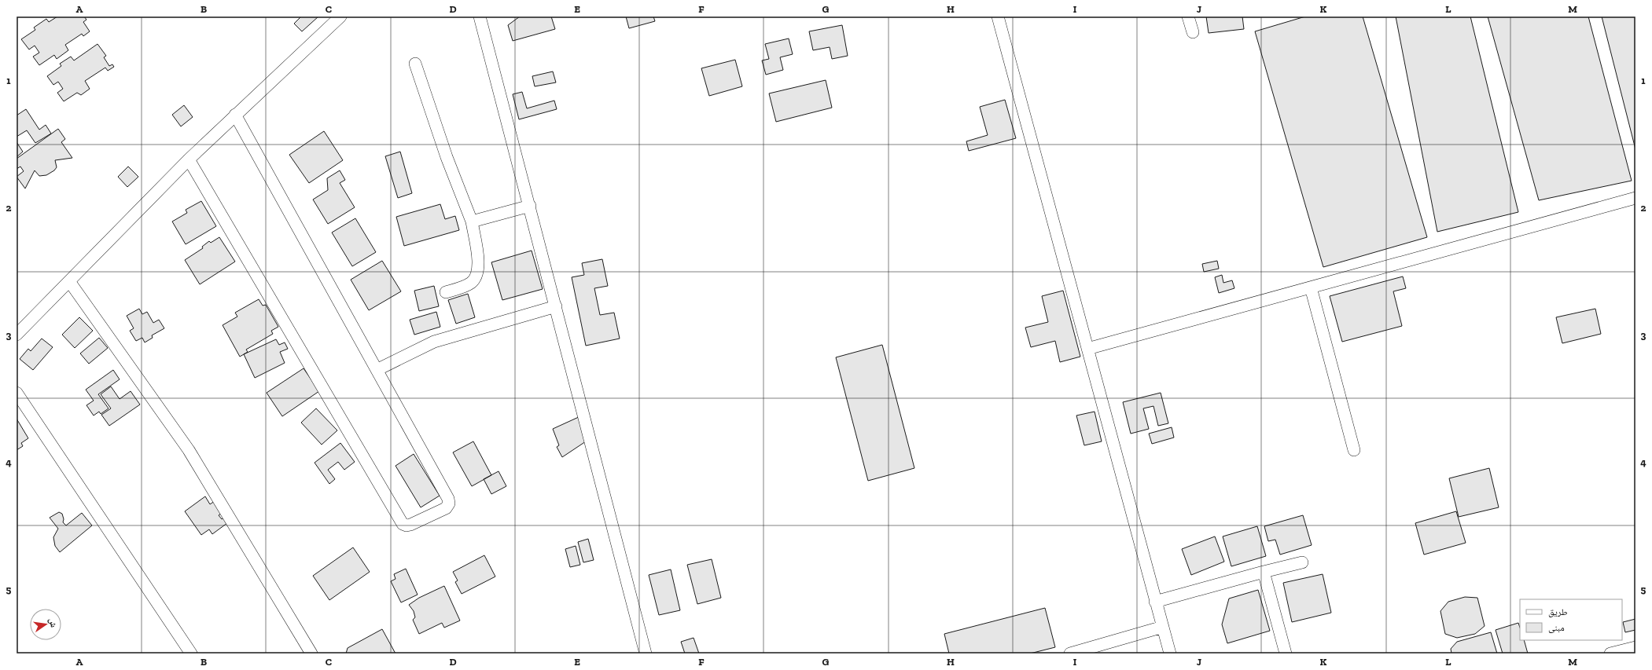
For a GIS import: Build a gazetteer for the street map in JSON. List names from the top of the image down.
{
  "legend": ["طريق", "مبنى"],
  "north": "right",
  "grid": {
    "columns": [
      "A",
      "B",
      "C",
      "D",
      "E",
      "F",
      "G",
      "H",
      "I",
      "J",
      "K",
      "L",
      "M"
    ],
    "rows": [
      "1",
      "2",
      "3",
      "4",
      "5"
    ]
  }
}
